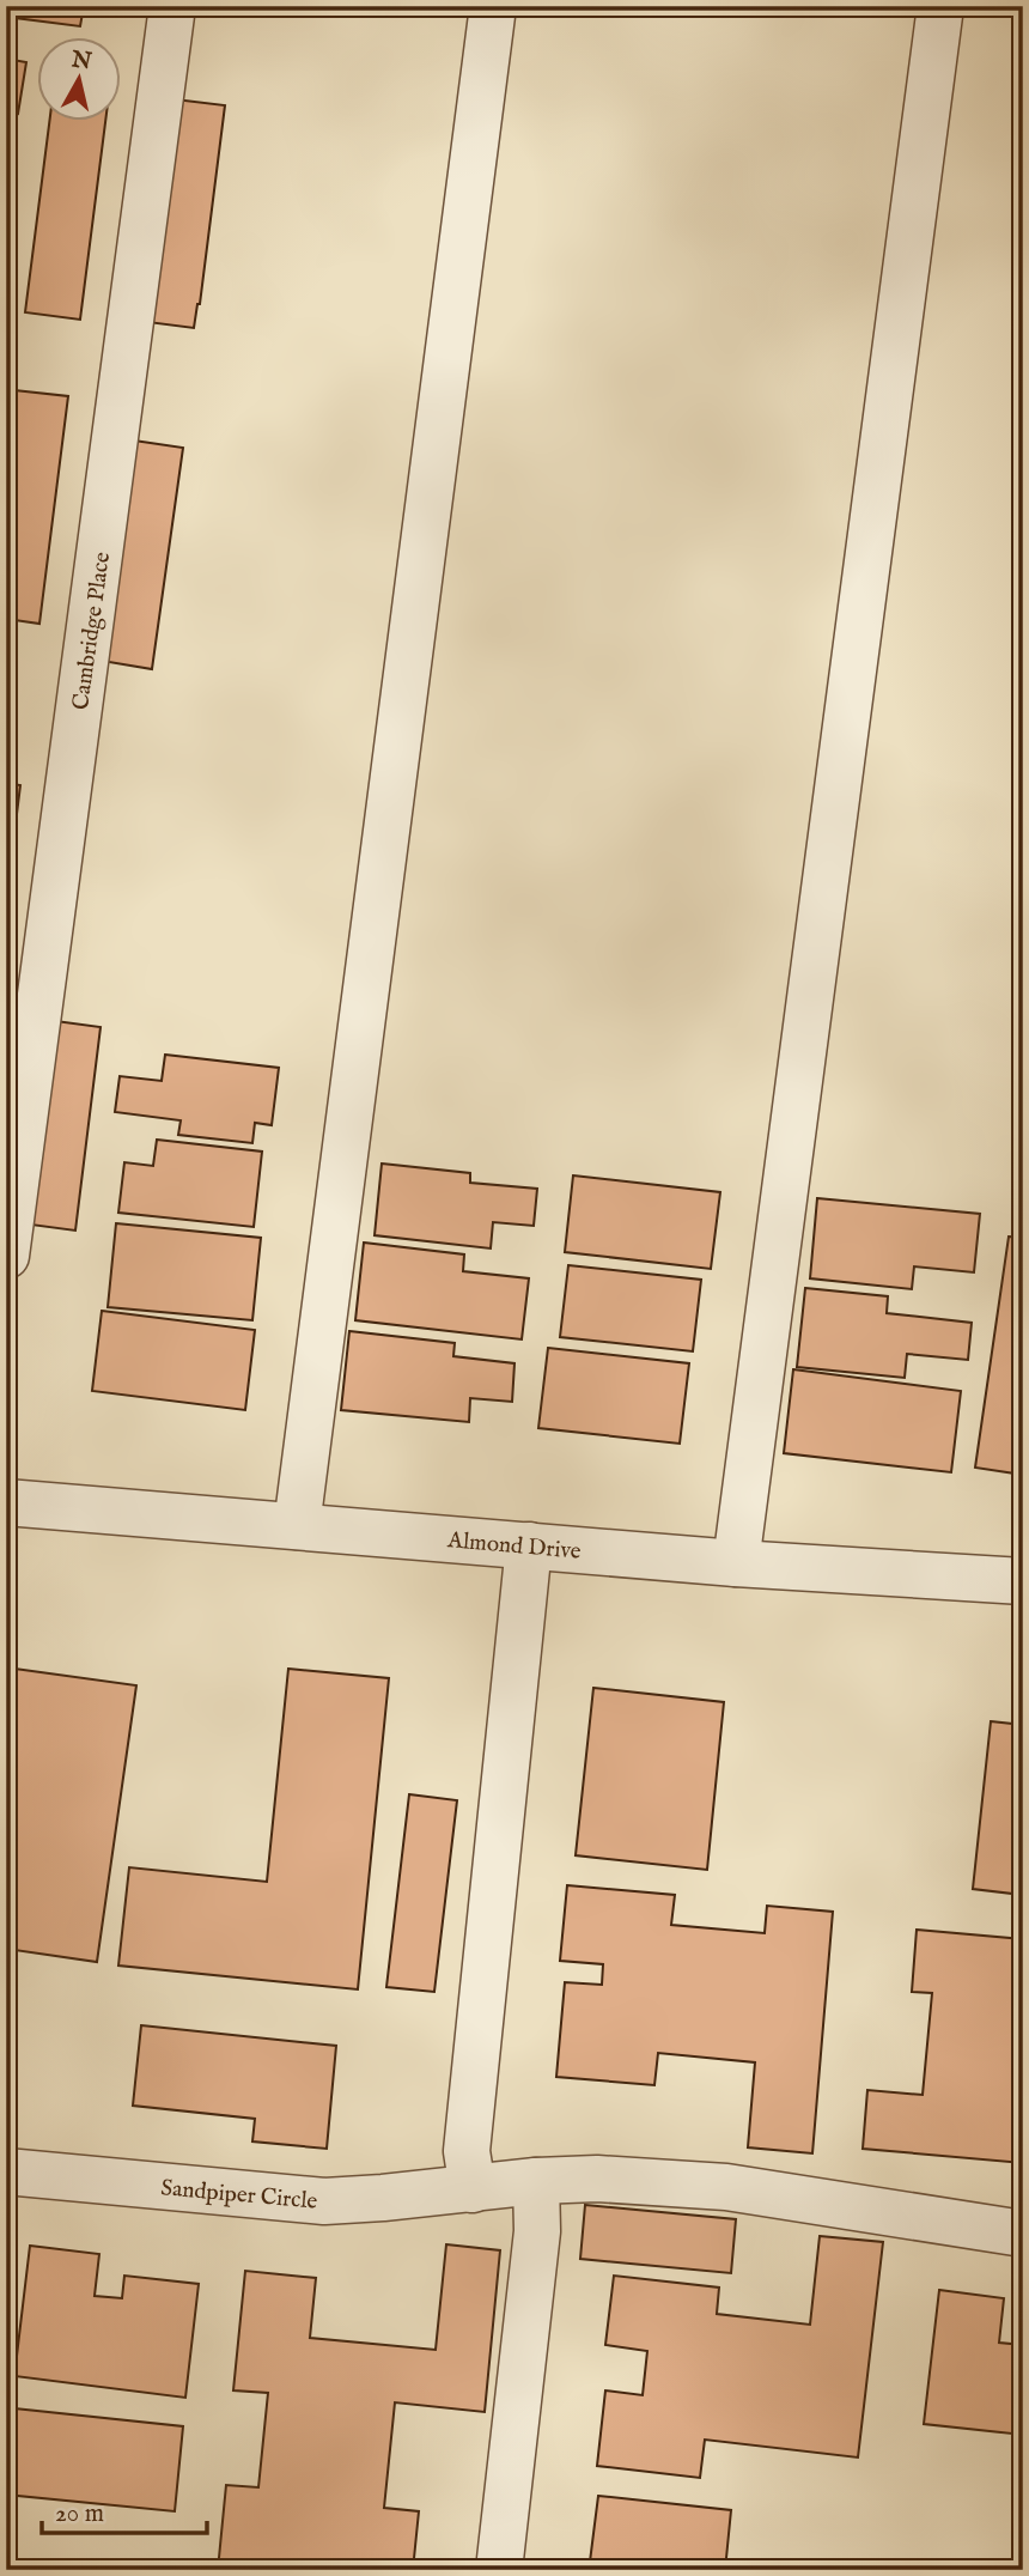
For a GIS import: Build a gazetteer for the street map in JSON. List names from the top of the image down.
{
  "streets": {
    "street": ["Cambridge Place", "Almond Drive", "Sandpiper Circle"]
  },
  "scale_bar": "20 m",
  "north": "top"
}
